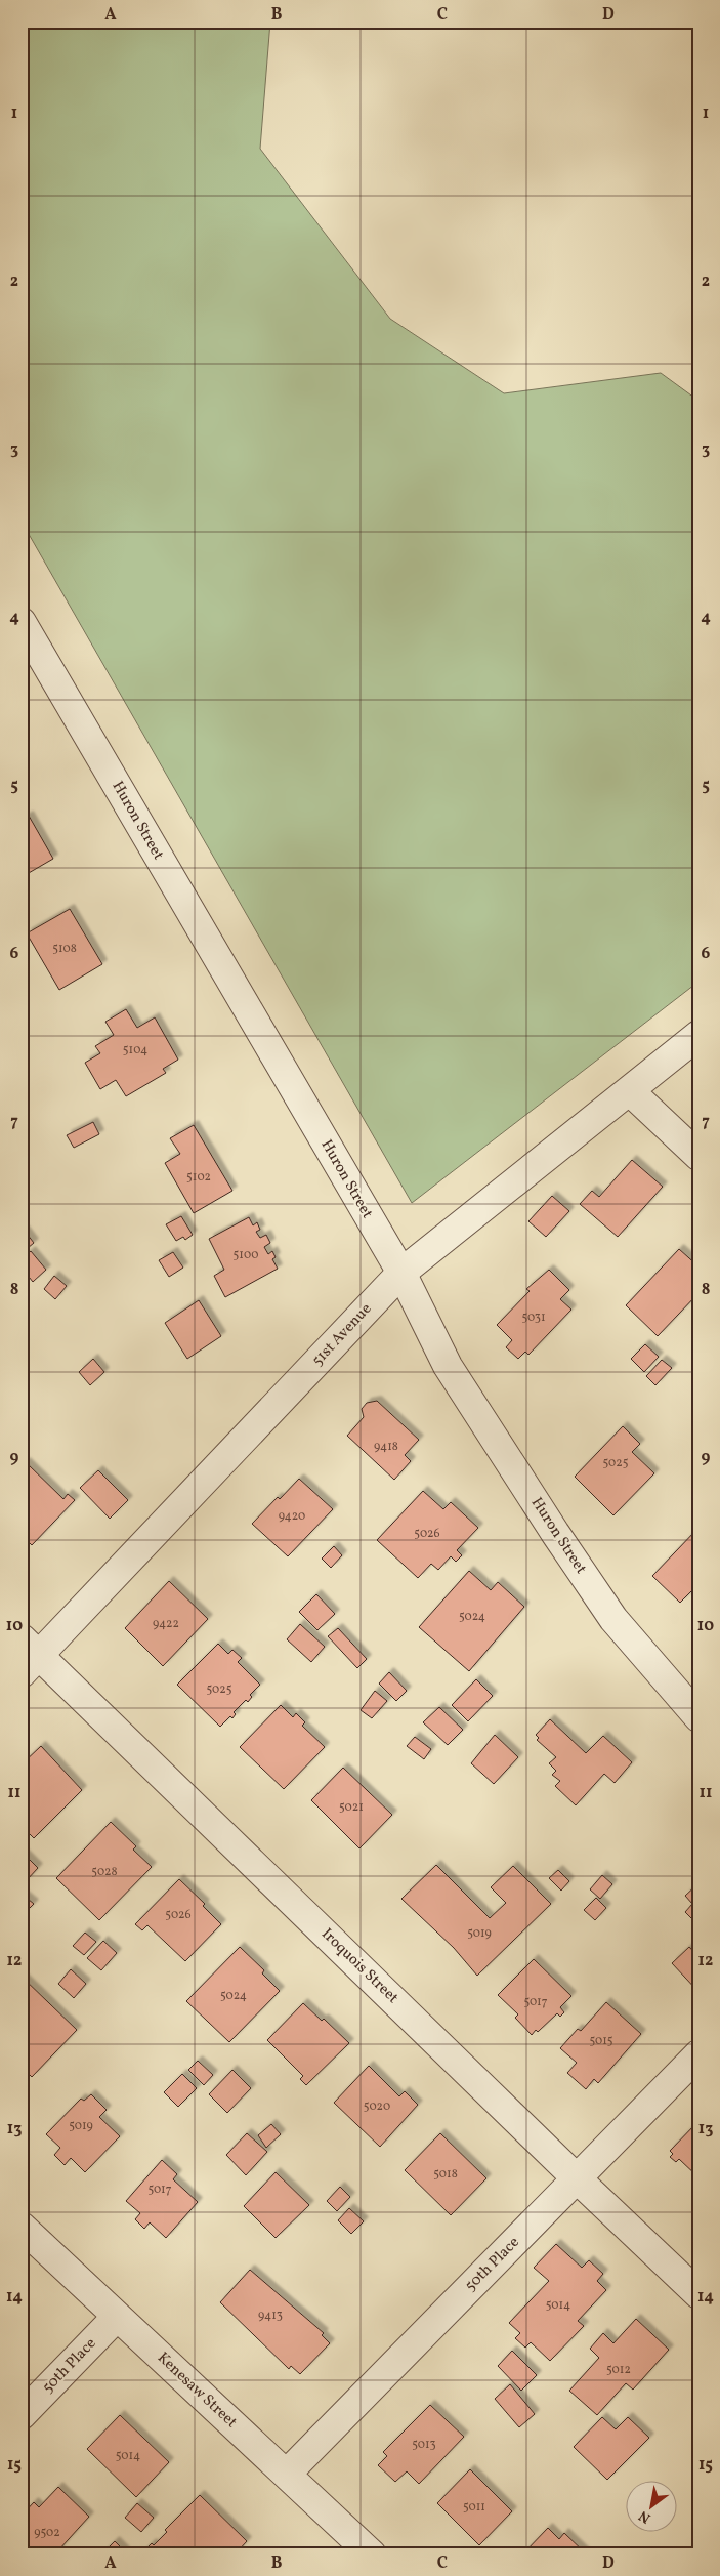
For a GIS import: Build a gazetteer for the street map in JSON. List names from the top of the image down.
{
  "streets": {
    "street": [
      "Huron Street",
      "51st Avenue",
      "Iroquois Street",
      "50th Place",
      "Kenesaw Street"
    ]
  },
  "crossings": [
    ["Huron Street", "51st Avenue"],
    ["51st Avenue", "Iroquois Street"],
    ["Iroquois Street", "50th Place"],
    ["50th Place", "Kenesaw Street"]
  ],
  "house_numbers": [
    "5108",
    "5104",
    "5102",
    "5100",
    "5031",
    "9418",
    "5025",
    "9420",
    "5026",
    "5024",
    "9422",
    "5025",
    "5021",
    "5028",
    "5026",
    "5019",
    "5024",
    "5017",
    "5015",
    "5020",
    "5019",
    "5018",
    "5017",
    "5014",
    "9413",
    "5012",
    "5013",
    "5014",
    "5011",
    "9502"
  ],
  "north": "bottom left",
  "grid": {
    "columns": [
      "A",
      "B",
      "C",
      "D"
    ],
    "rows": [
      "1",
      "2",
      "3",
      "4",
      "5",
      "6",
      "7",
      "8",
      "9",
      "10",
      "11",
      "12",
      "13",
      "14",
      "15"
    ]
  }
}
